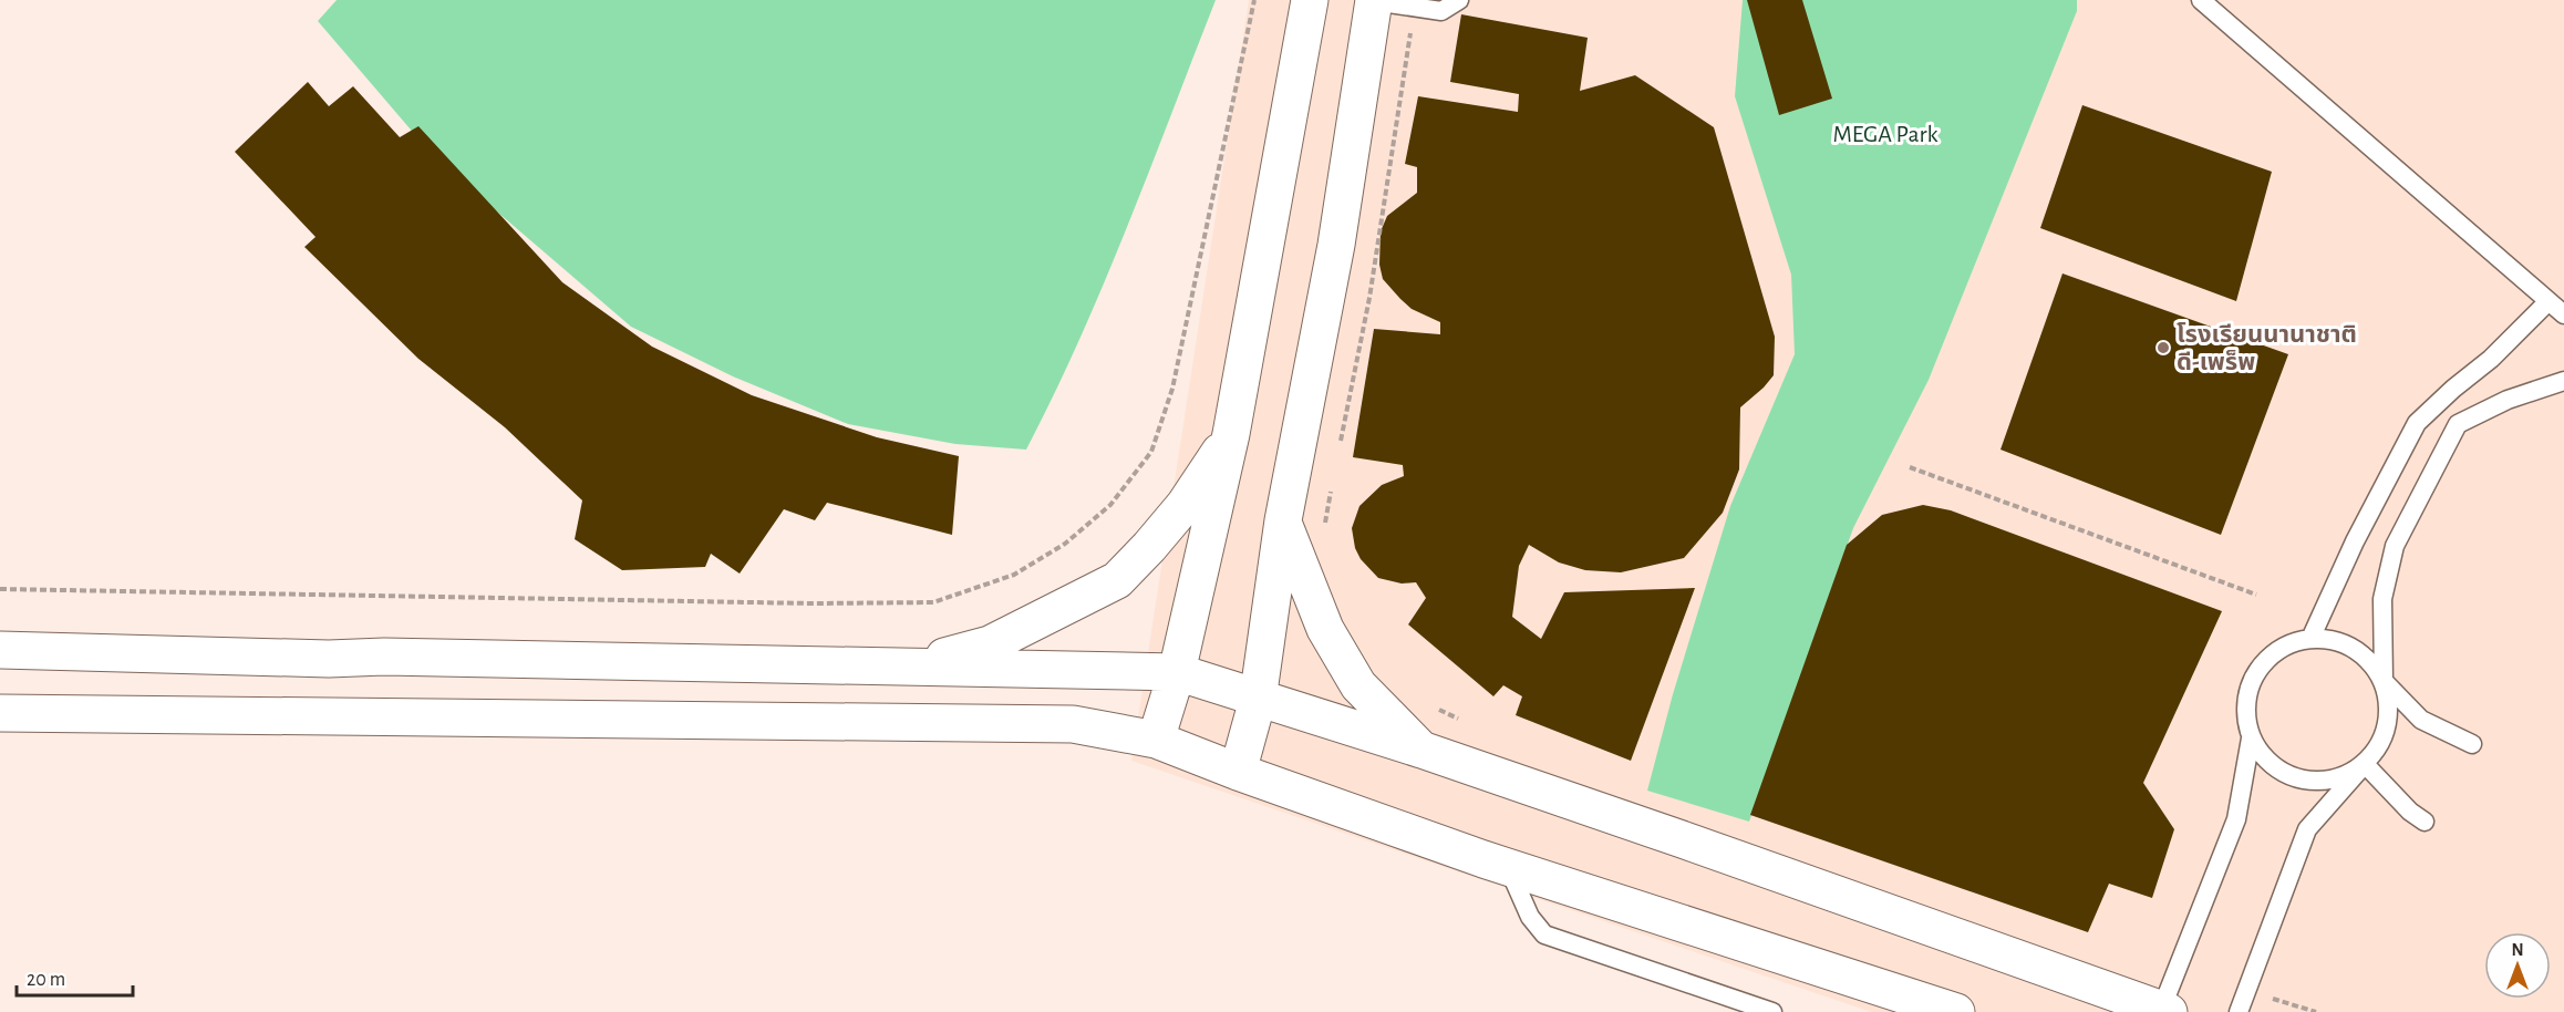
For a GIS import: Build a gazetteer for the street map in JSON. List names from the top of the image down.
{
  "parks": ["MEGA Park"],
  "places": ["โรงเรียนนานาชาติ ดี-เพร็พ"],
  "scale_bar": "20 m",
  "north": "top"
}
